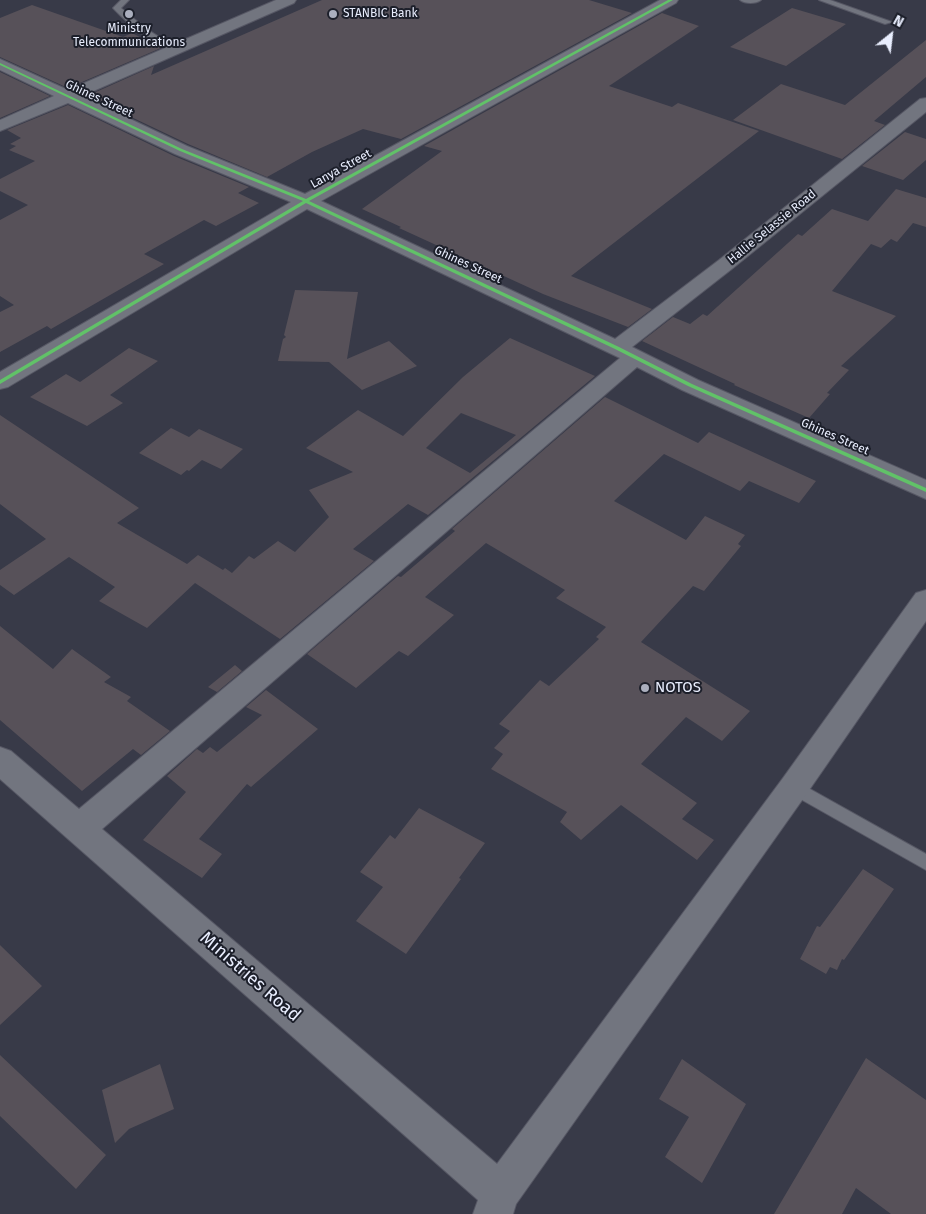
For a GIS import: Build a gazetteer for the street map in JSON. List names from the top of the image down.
{
  "streets": {
    "street": [
      "Ghines Street",
      "Lanya Street",
      "Hallie Selassie Road",
      "Ministries Road"
    ]
  },
  "crossings": [
    ["Ghines Street", "Lanya Street"],
    ["Ghines Street", "Hallie Selassie Road"],
    ["Hallie Selassie Road", "Ministries Road"]
  ],
  "places": ["Ministry Telecommunications", "STANBIC Bank", "NOTOS"],
  "north": "top right"
}
